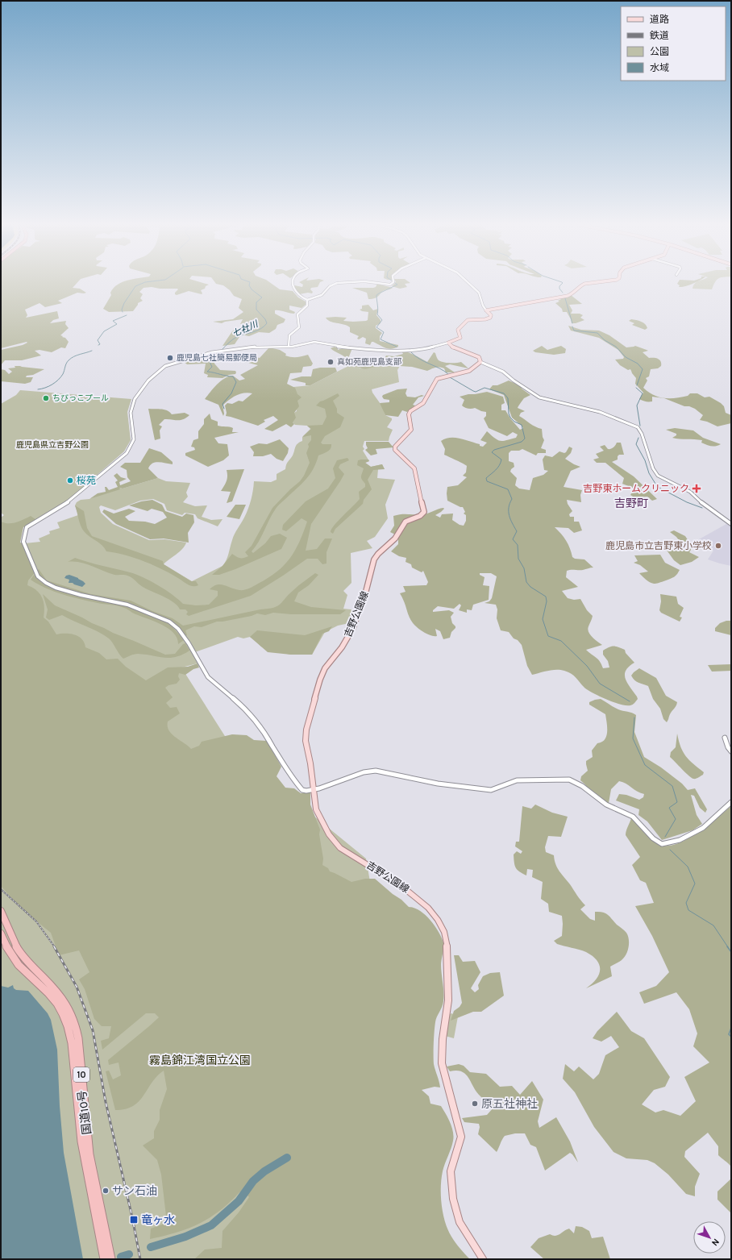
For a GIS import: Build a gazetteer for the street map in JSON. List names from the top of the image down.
{
  "streets": {
    "highway": ["10", "国道10号"],
    "main road": ["吉野公園線"]
  },
  "districts": ["吉野町"],
  "water": ["七社川"],
  "parks": ["鹿児島県立吉野公園", "霧島錦江湾国立公園"],
  "places": {
    "other": [
      "鹿児島七社簡易郵便局",
      "真如苑鹿児島支部",
      "ちびっこプール",
      "桜苑",
      "鹿児島市立吉野東小学校",
      "原五社神社",
      "サン石油"
    ],
    "health": ["吉野東ホームクリニック"],
    "transit": ["竜ヶ水"]
  },
  "legend": [
    "道路",
    "鉄道",
    "公園",
    "水域"
  ],
  "north": "bottom right"
}
